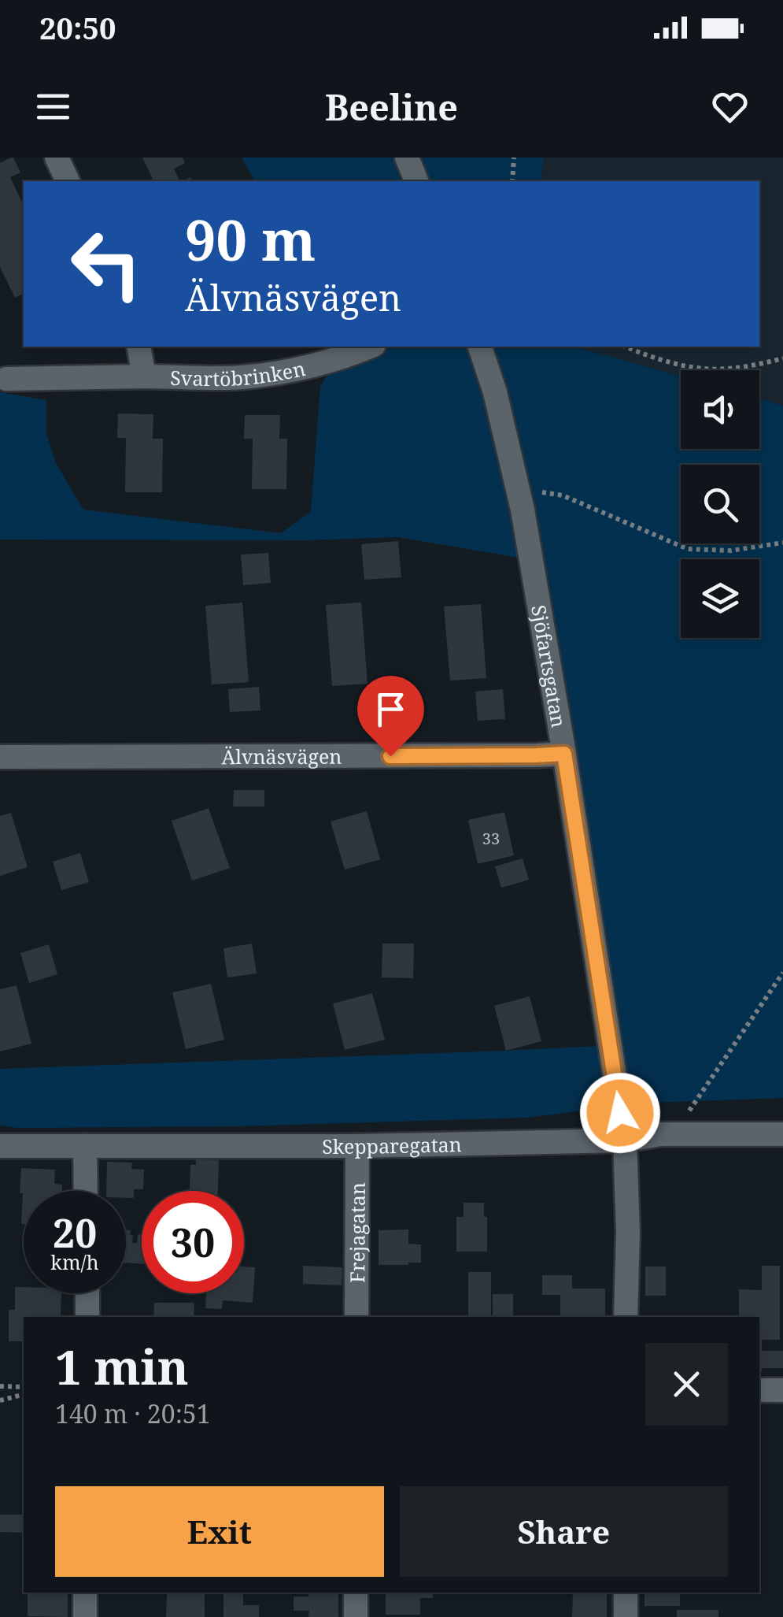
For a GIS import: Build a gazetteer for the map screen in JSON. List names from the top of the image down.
{
  "streets": {
    "street": [
      "Svartöbrinken",
      "Sjöfartsgatan",
      "Älvnäsvägen",
      "Skepparegatan",
      "Frejagatan"
    ]
  },
  "crossings": [
    ["Sjöfartsgatan", "Älvnäsvägen"],
    ["Sjöfartsgatan", "Skepparegatan"],
    ["Skepparegatan", "Frejagatan"]
  ],
  "house_numbers": ["33"],
  "page": {
    "status": "20:50",
    "header": "Beeline",
    "turn": ["90 m", "Älvnäsvägen"],
    "speed": "20 km/h",
    "limit": "30",
    "heading": ["1 min", "140 m · 20:51"],
    "buttons": ["Exit", "Share"]
  }
}
